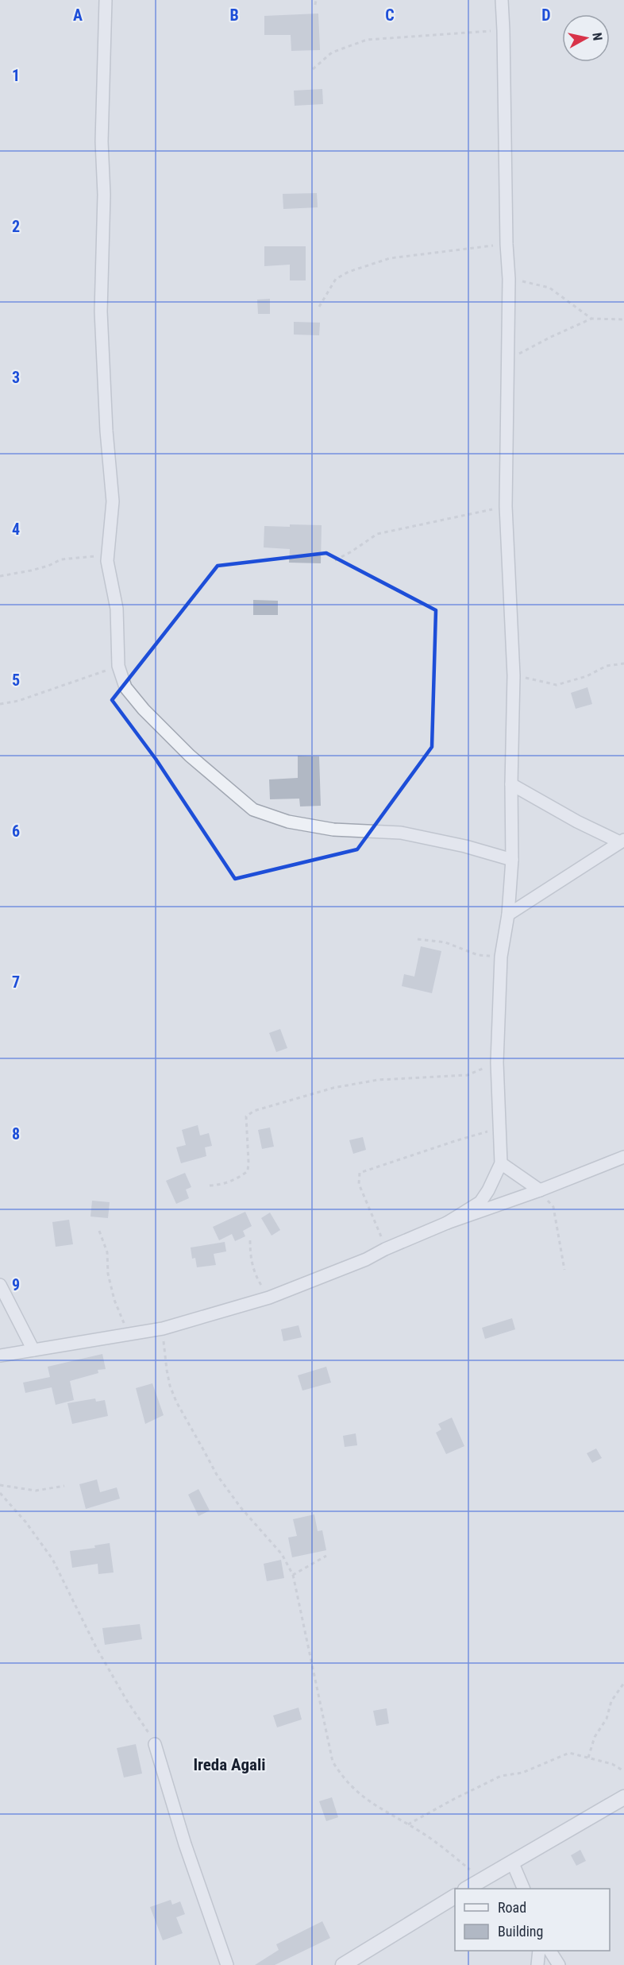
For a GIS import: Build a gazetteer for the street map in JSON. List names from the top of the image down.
{
  "districts": ["Ireda Agali"],
  "legend": ["Road", "Building"],
  "north": "right",
  "grid": {
    "columns": [
      "A",
      "B",
      "C",
      "D"
    ],
    "rows": [
      "1",
      "2",
      "3",
      "4",
      "5",
      "6",
      "7",
      "8",
      "9"
    ]
  }
}
